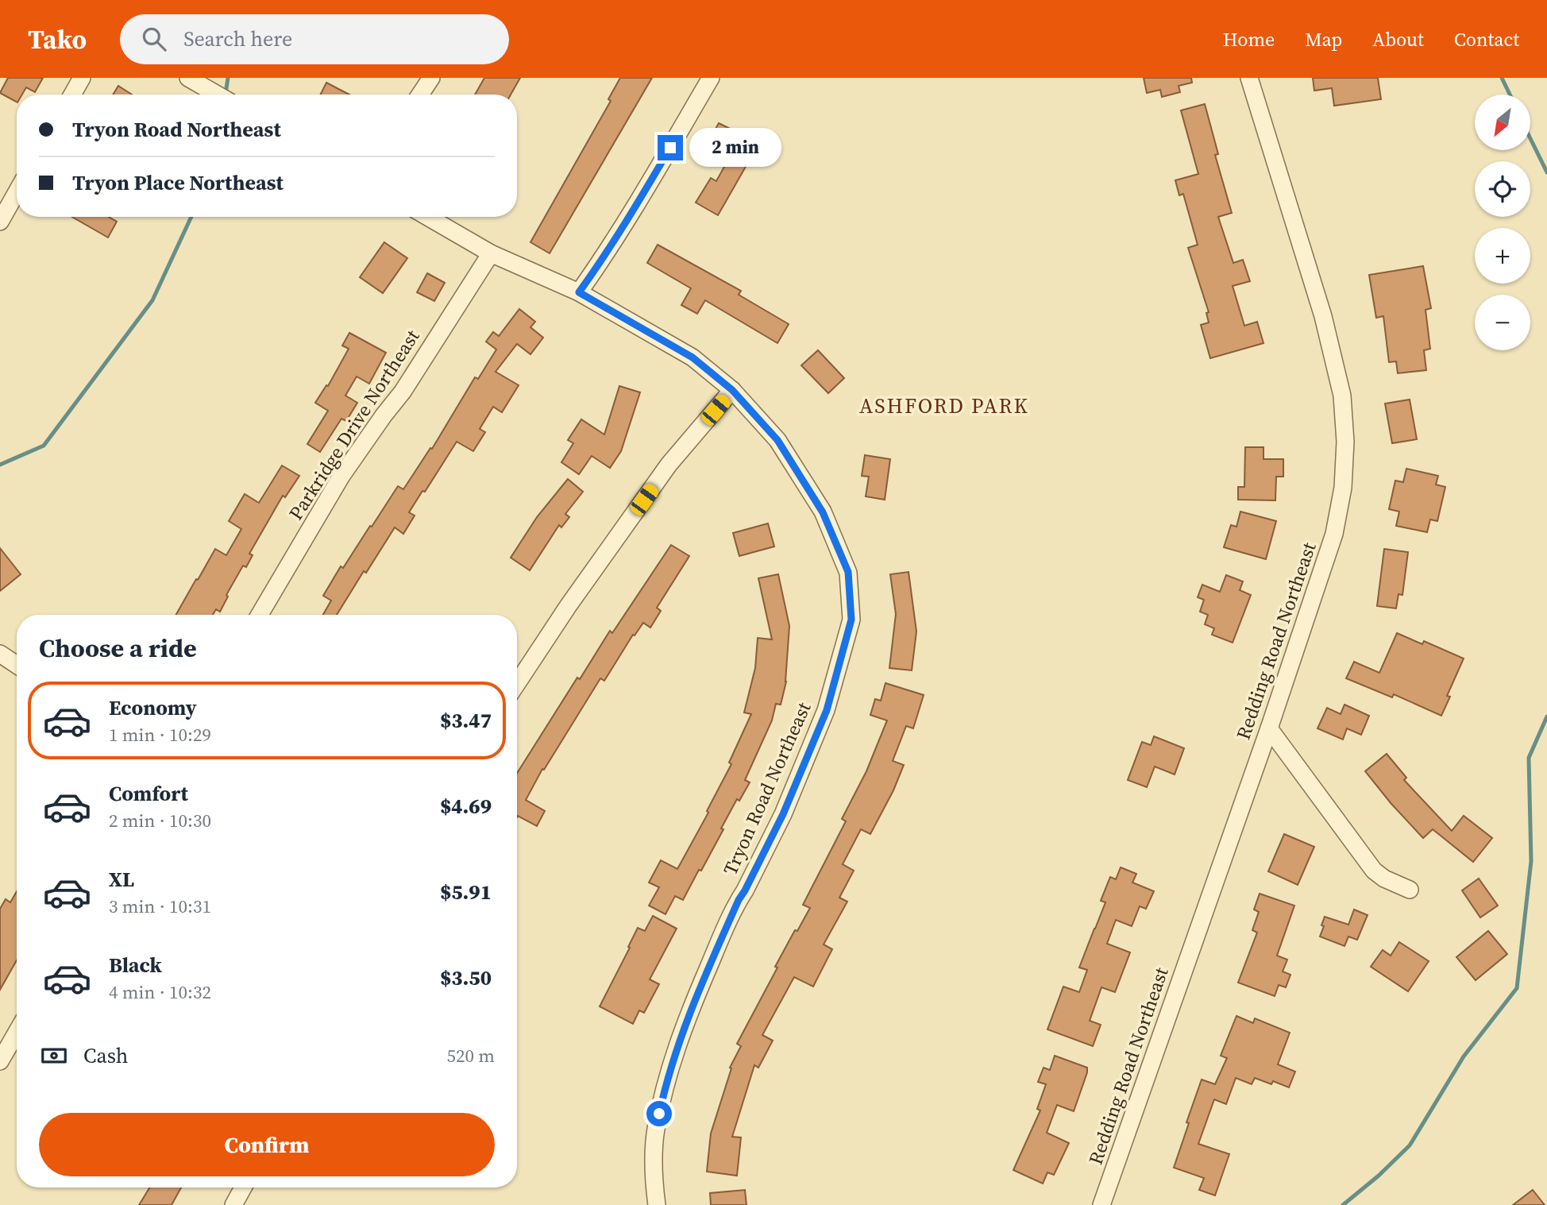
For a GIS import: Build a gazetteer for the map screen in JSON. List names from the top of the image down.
{
  "streets": {
    "street": ["Parkridge Drive Northeast", "Redding Road Northeast", "Tryon Road Northeast"]
  },
  "crossings": [
    ["Parkridge Drive Northeast", "Tryon Road Northeast"]
  ],
  "districts": ["ASHFORD PARK"],
  "north": "bottom left",
  "page": {
    "header": "Tako",
    "search": "Search here",
    "nav": [
      "Home",
      "Map",
      "About",
      "Contact"
    ],
    "map_buttons": ["+", "−"],
    "banner": ["Tryon Road Northeast", "Tryon Place Northeast"],
    "bubble": "2 min",
    "heading": "Choose a ride",
    "list": [
      {
        "name": "Economy",
        "note": "1 min · 10:29",
        "value": "$3.47"
      },
      {
        "name": "Comfort",
        "note": "2 min · 10:30",
        "value": "$4.69"
      },
      {
        "name": "XL",
        "note": "3 min · 10:31",
        "value": "$5.91"
      },
      {
        "name": "Black",
        "note": "4 min · 10:32",
        "value": "$3.50"
      }
    ],
    "pay": ["Cash", "520 m"],
    "buttons": "Confirm"
  }
}
